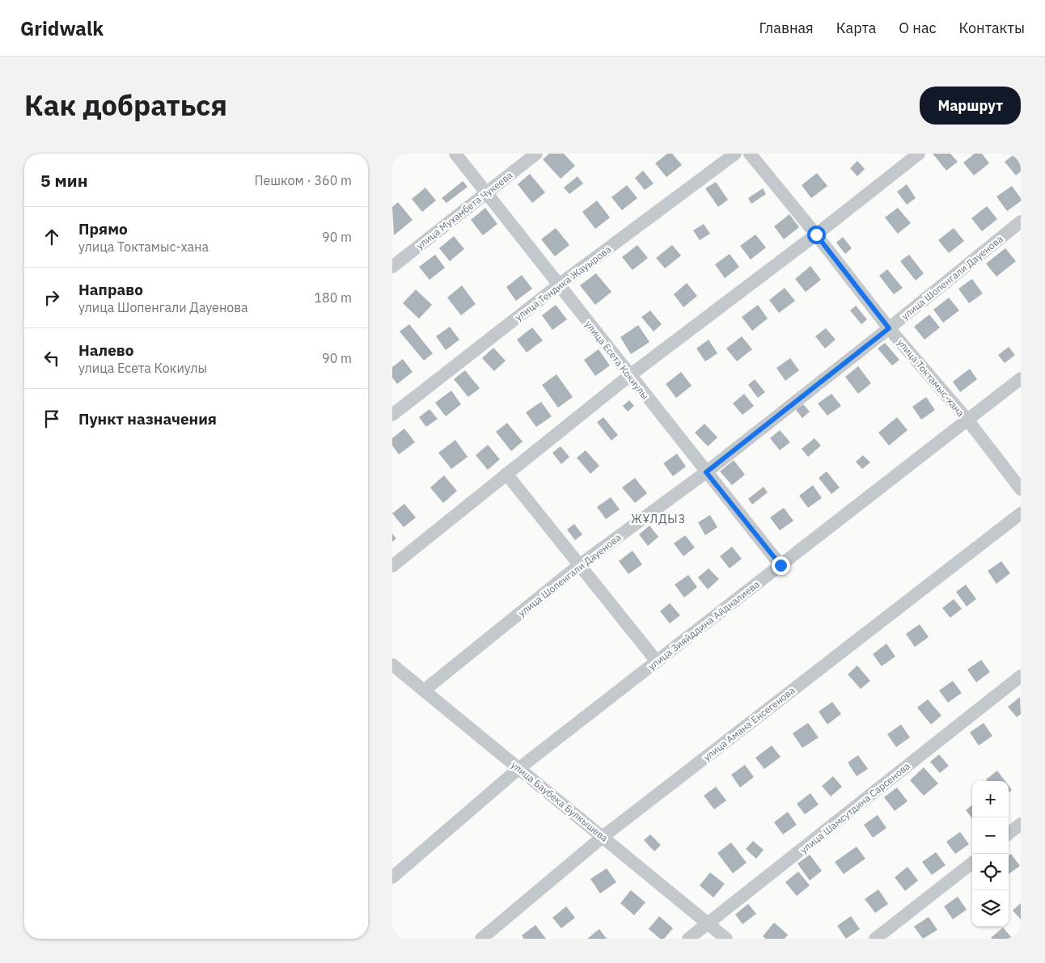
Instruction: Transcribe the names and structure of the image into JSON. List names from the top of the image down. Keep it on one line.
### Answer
{"streets":{"street":["улица Мухамбета Чукеева","улица Шопенгали Дауенова","улица Тендика Жауырова","улица Есета Кокиулы","улица Токтамыс-хана","улица Зияйддина Айдналиева","улица Амана Енсегенова","улица Баубека Булкышева","улица Шамсутдина Сарсенова"]},"crossings":[["улица Мухамбета Чукеева","улица Есета Кокиулы"],["улица Шопенгали Дауенова","улица Есета Кокиулы"],["улица Шопенгали Дауенова","улица Токтамыс-хана"],["улица Шопенгали Дауенова","улица Баубека Булкышева"],["улица Тендика Жауырова","улица Есета Кокиулы"],["улица Есета Кокиулы","улица Зияйддина Айдналиева"],["улица Токтамыс-хана","улица Зияйддина Айдналиева"],["улица Зияйддина Айдналиева","улица Баубека Булкышева"],["улица Амана Енсегенова","улица Баубека Булкышева"],["улица Баубека Булкышева","улица Шамсутдина Сарсенова"]],"districts":["ЖҰЛДЫЗ"],"page":{"header":"Gridwalk","nav":["Главная","Карта","О нас","Контакты"],"title":"Как добраться","buttons":"Маршрут","heading":["5 мин","Пешком · 360 m"],"list":[["Прямо","улица Токтамыс-хана","90 m"],["Направо","улица Шопенгали Дауенова","180 m"],["Налево","улица Есета Кокиулы","90 m"],"Пункт назначения"],"map_buttons":["+","−"]}}
